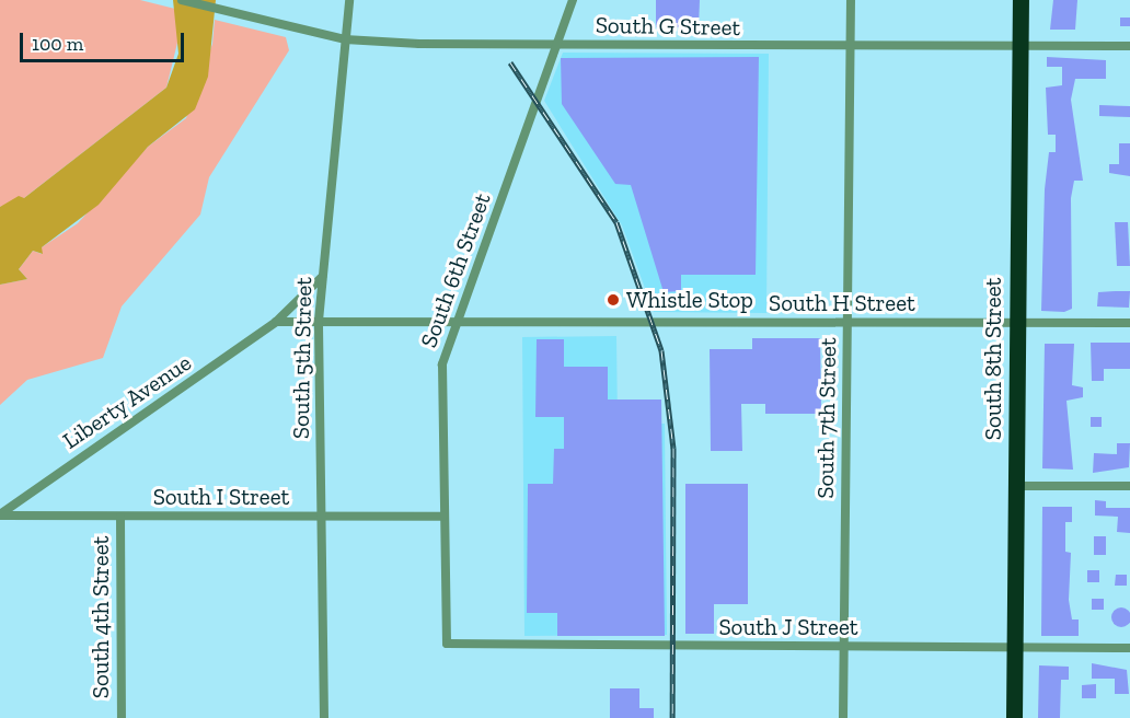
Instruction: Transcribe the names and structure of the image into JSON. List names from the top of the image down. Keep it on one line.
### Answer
{"streets":{"highway":["South 8th Street"],"street":["South G Street","South 6th Street","South H Street","South 5th Street","Liberty Avenue","South 7th Street","South I Street","South 4th Street","South J Street"]},"crossings":[["South G Street","South 6th Street"],["South G Street","South 5th Street"],["South G Street","South 8th Street"],["South G Street","South 7th Street"],["South 6th Street","South H Street"],["South 6th Street","South I Street"],["South 6th Street","South J Street"],["South H Street","South 5th Street"],["South H Street","South 8th Street"],["South H Street","South 7th Street"],["South 5th Street","Liberty Avenue"],["South 5th Street","South I Street"],["South 8th Street","South J Street"],["Liberty Avenue","South I Street"],["South 7th Street","South J Street"],["South I Street","South 4th Street"]],"places":["Whistle Stop"],"scale_bar":"100 m"}
